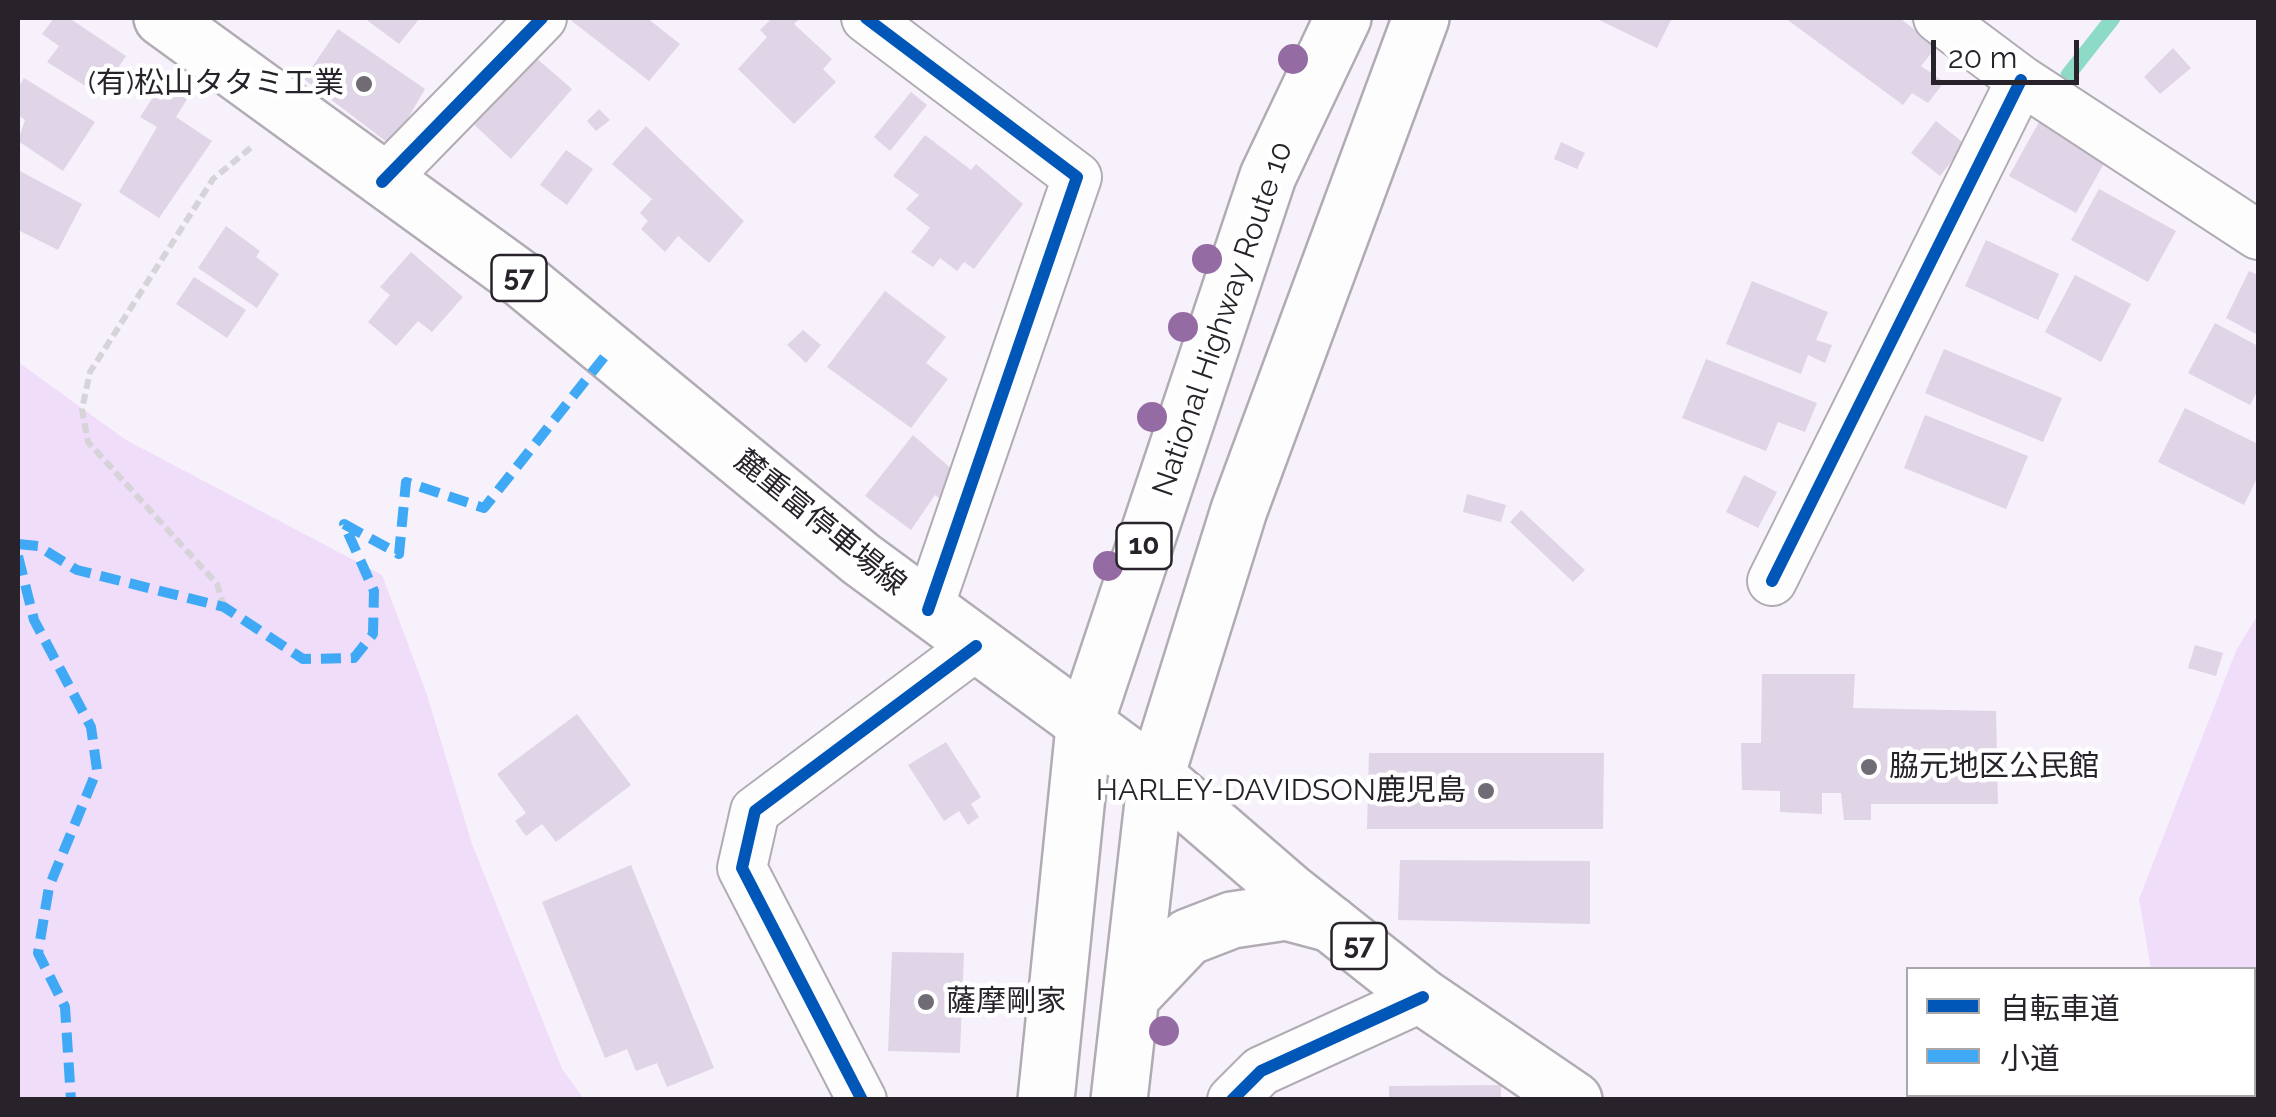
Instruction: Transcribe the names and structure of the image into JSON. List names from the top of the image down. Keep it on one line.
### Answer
{"streets":{"main road":["57","National Highway Route 10","麓重富停車場線","10"]},"crossings":[["National Highway Route 10","麓重富停車場線"]],"places":["(有)松山タタミ工業","脇元地区公民館","HARLEY-DAVIDSON鹿児島","薩摩剛家"],"legend":["自転車道","小道"],"scale_bar":"20 m"}
